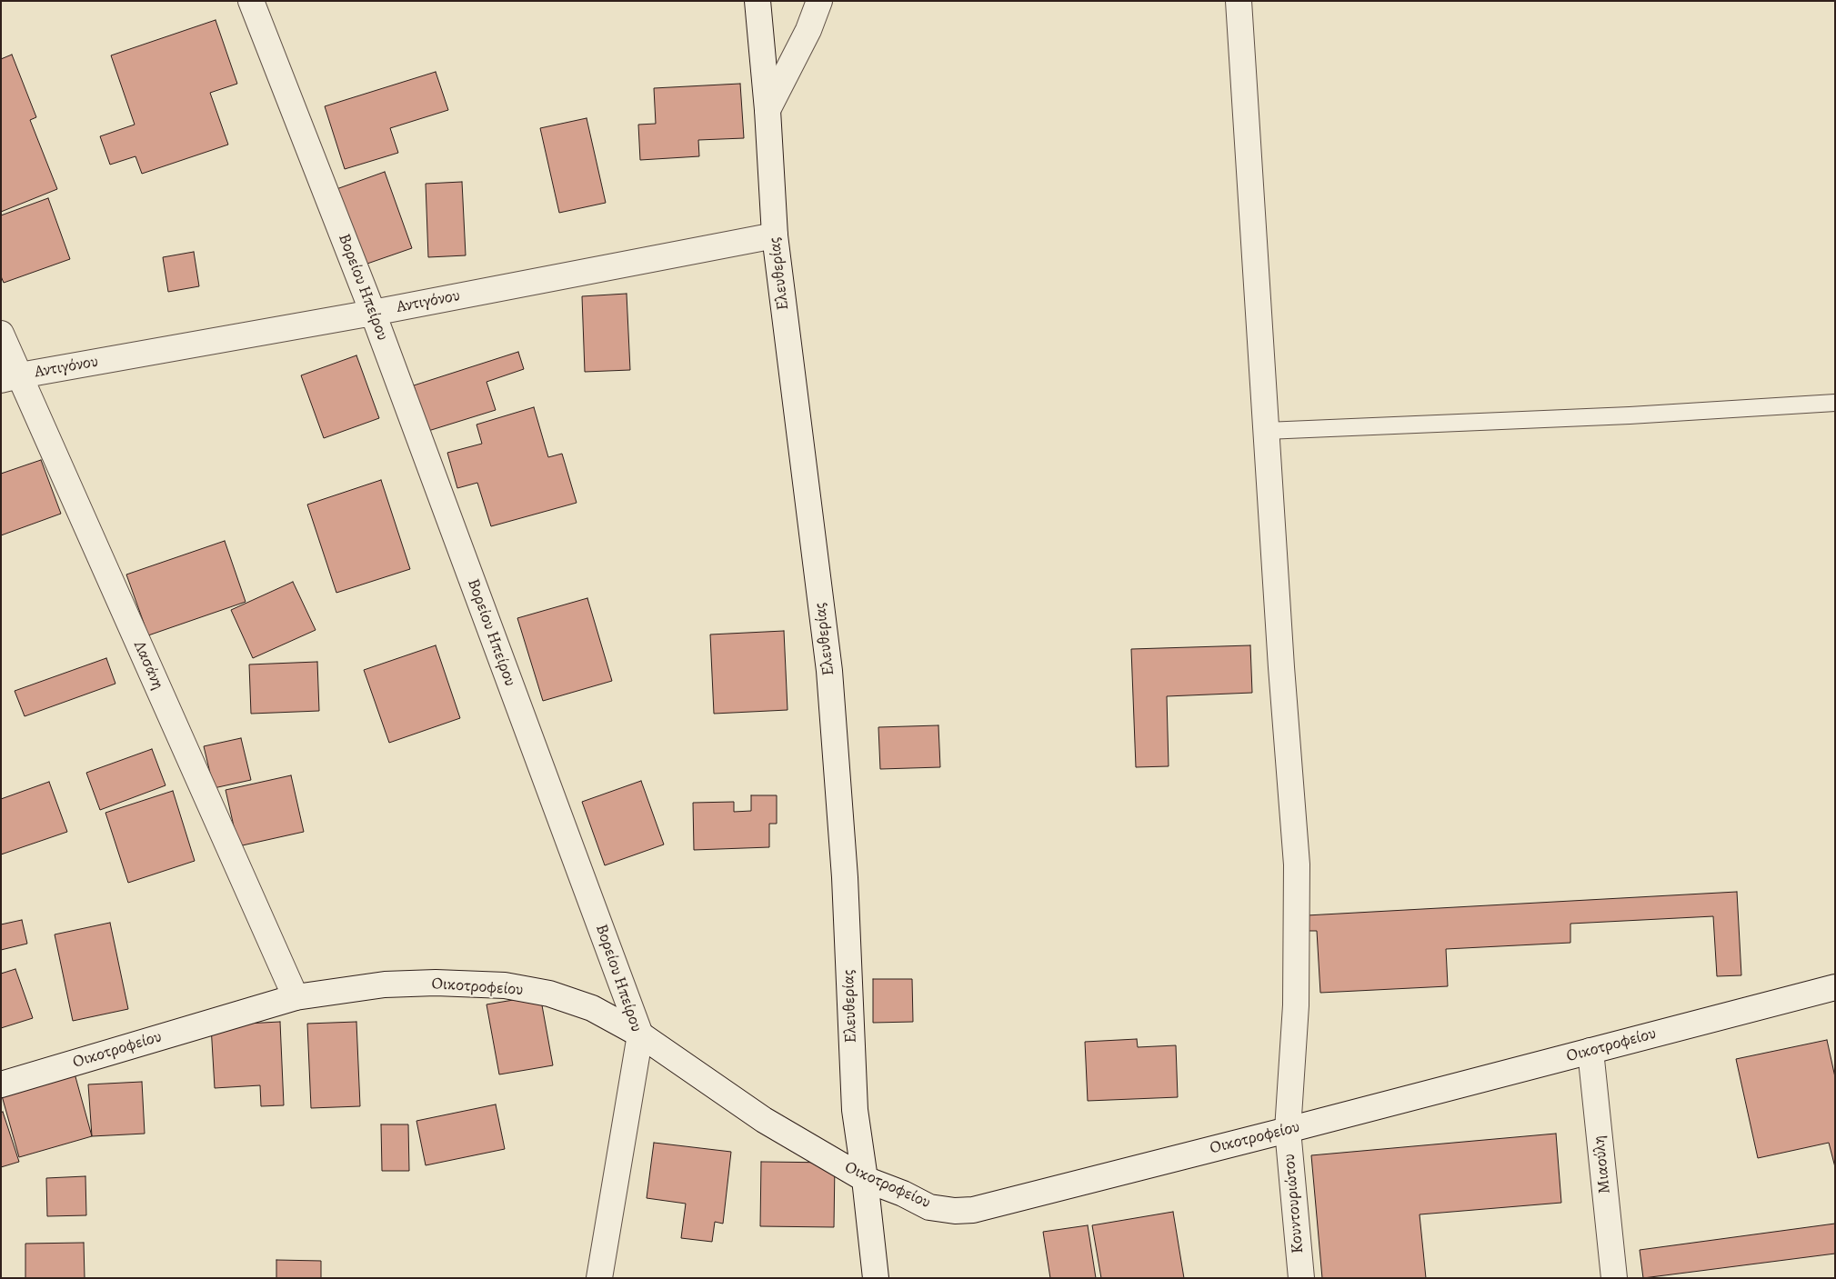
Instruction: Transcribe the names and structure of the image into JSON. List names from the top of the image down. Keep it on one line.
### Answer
{"streets":{"street":["Ελευθερίας","Βορείου Ηπείρου","Αντιγόνου","Λασάνη","Οικοτροφείου","Μιαούλη","Κουντουριώτου"]},"crossings":[["Ελευθερίας","Αντιγόνου"],["Ελευθερίας","Οικοτροφείου"],["Βορείου Ηπείρου","Αντιγόνου"],["Βορείου Ηπείρου","Οικοτροφείου"],["Αντιγόνου","Λασάνη"],["Λασάνη","Οικοτροφείου"],["Οικοτροφείου","Μιαούλη"],["Οικοτροφείου","Κουντουριώτου"]]}
